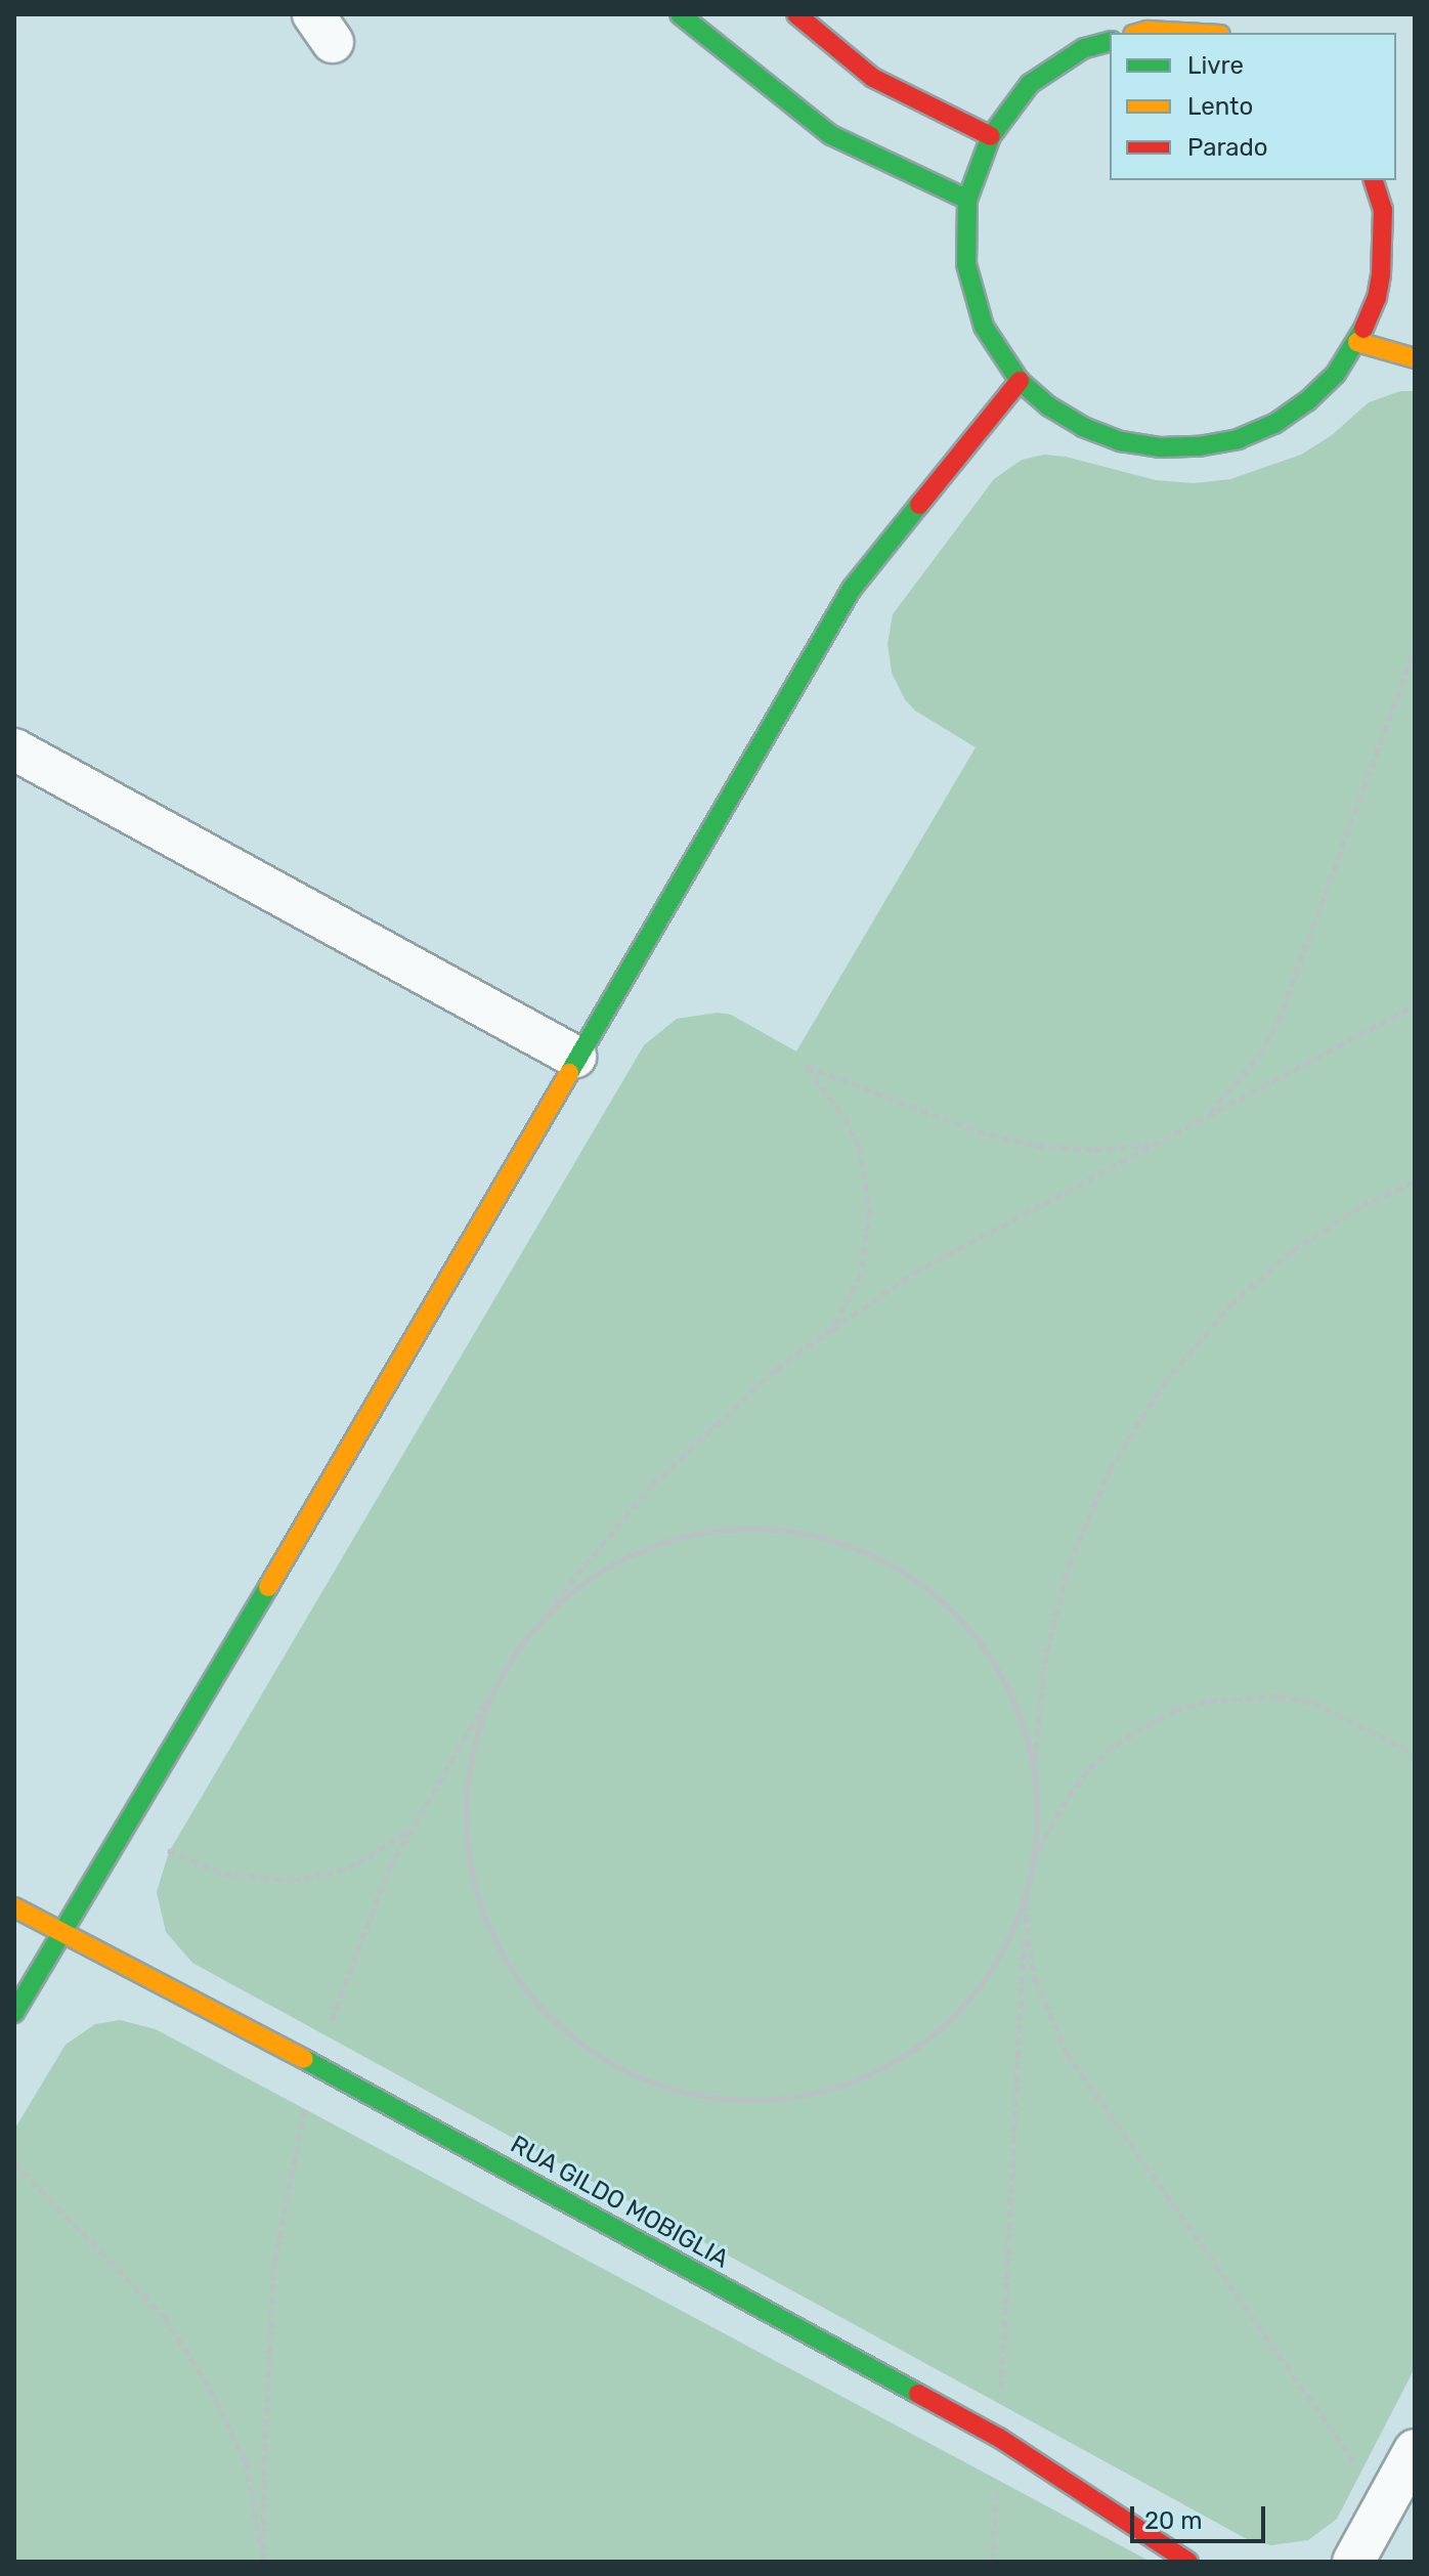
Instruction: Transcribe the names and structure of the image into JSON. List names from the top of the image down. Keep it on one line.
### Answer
{"streets":{"street":["RUA GILDO MOBIGLIA"]},"legend":["Livre","Lento","Parado"],"scale_bar":"20 m"}
